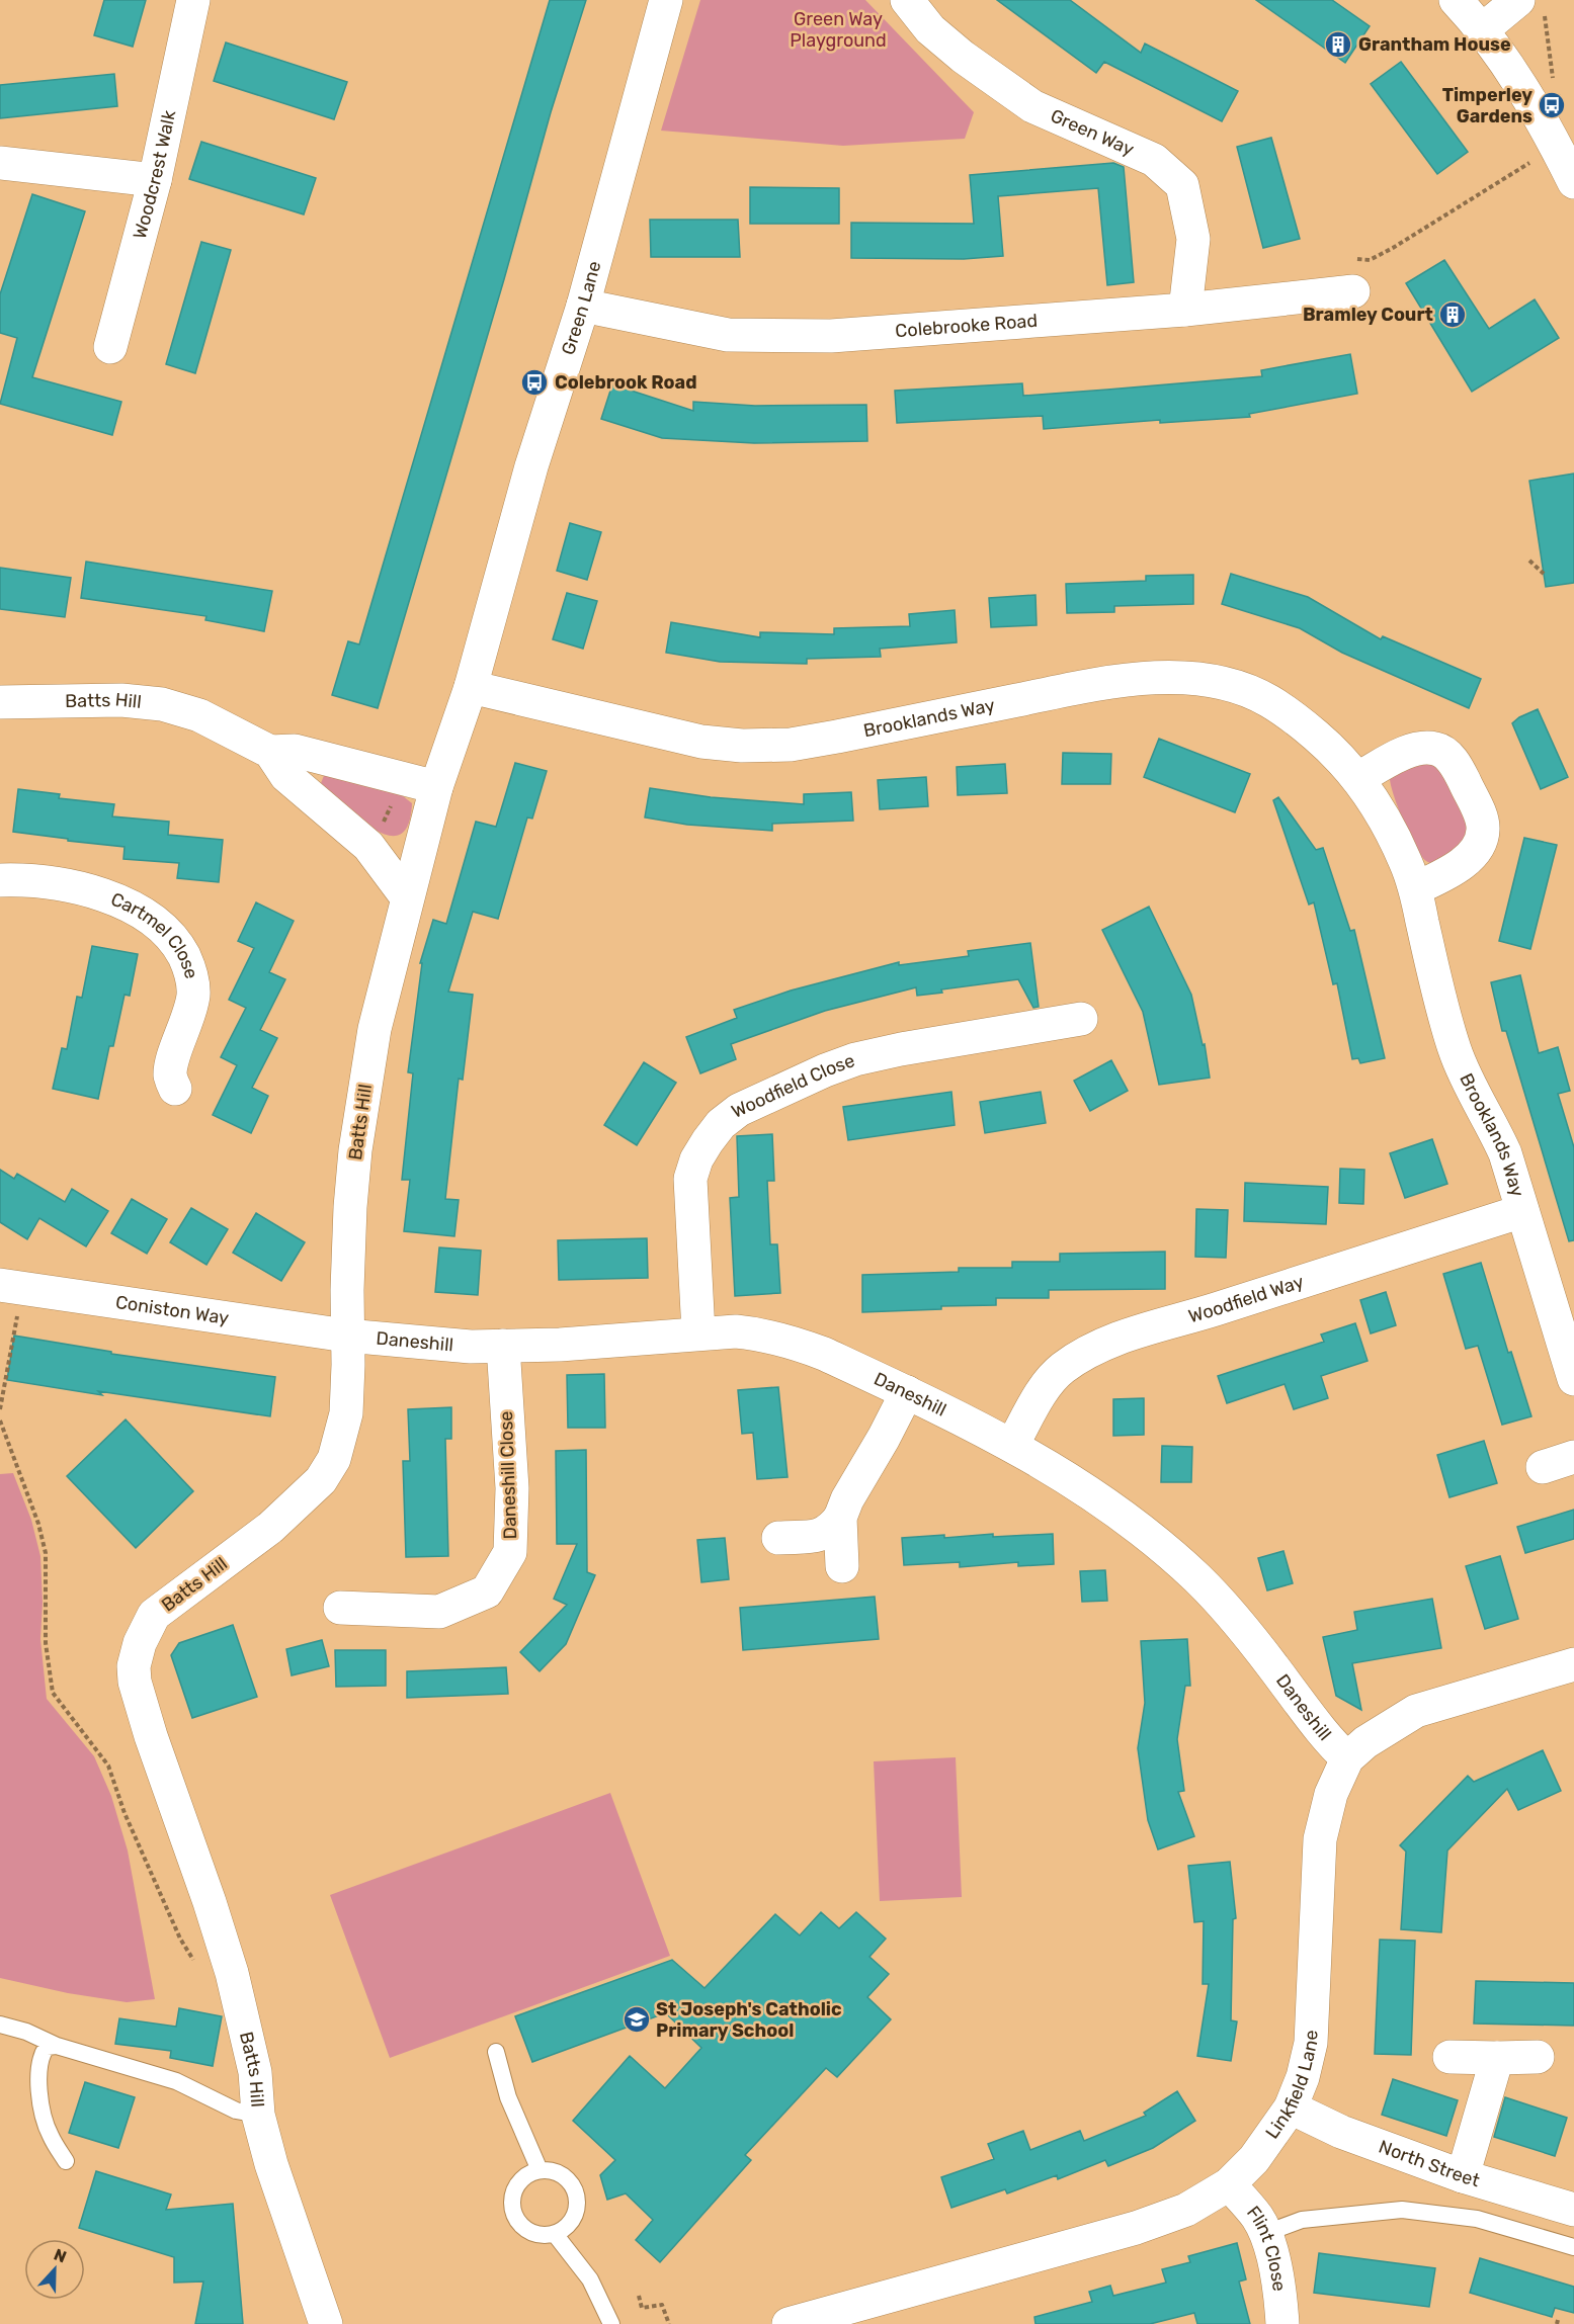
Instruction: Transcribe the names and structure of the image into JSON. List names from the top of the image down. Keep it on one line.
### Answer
{"streets":{"street":["Green Way","Woodcrest Walk","Green Lane","Colebrooke Road","Batts Hill","Brooklands Way","Cartmel Close","Woodfield Close","Woodfield Way","Coniston Way","Daneshill","Daneshill Close","Linkfield Lane","North Street","Flint Close"]},"crossings":[["Green Way","Colebrooke Road"],["Green Lane","Colebrooke Road"],["Green Lane","Batts Hill"],["Green Lane","Brooklands Way"],["Batts Hill","Coniston Way"],["Batts Hill","Daneshill"],["Brooklands Way","Woodfield Way"],["Woodfield Close","Daneshill"],["Woodfield Way","Daneshill"],["Coniston Way","Daneshill"],["Daneshill","Daneshill Close"],["Daneshill","Linkfield Lane"],["Linkfield Lane","North Street"],["Linkfield Lane","Flint Close"]],"parks":["Green Way Playground"],"places":{"building":["Grantham House","Bramley Court"],"bus stop":["Timperley Gardens","Colebrook Road"],"school or university":["St Joseph's Catholic Primary School"]},"north":"top"}
